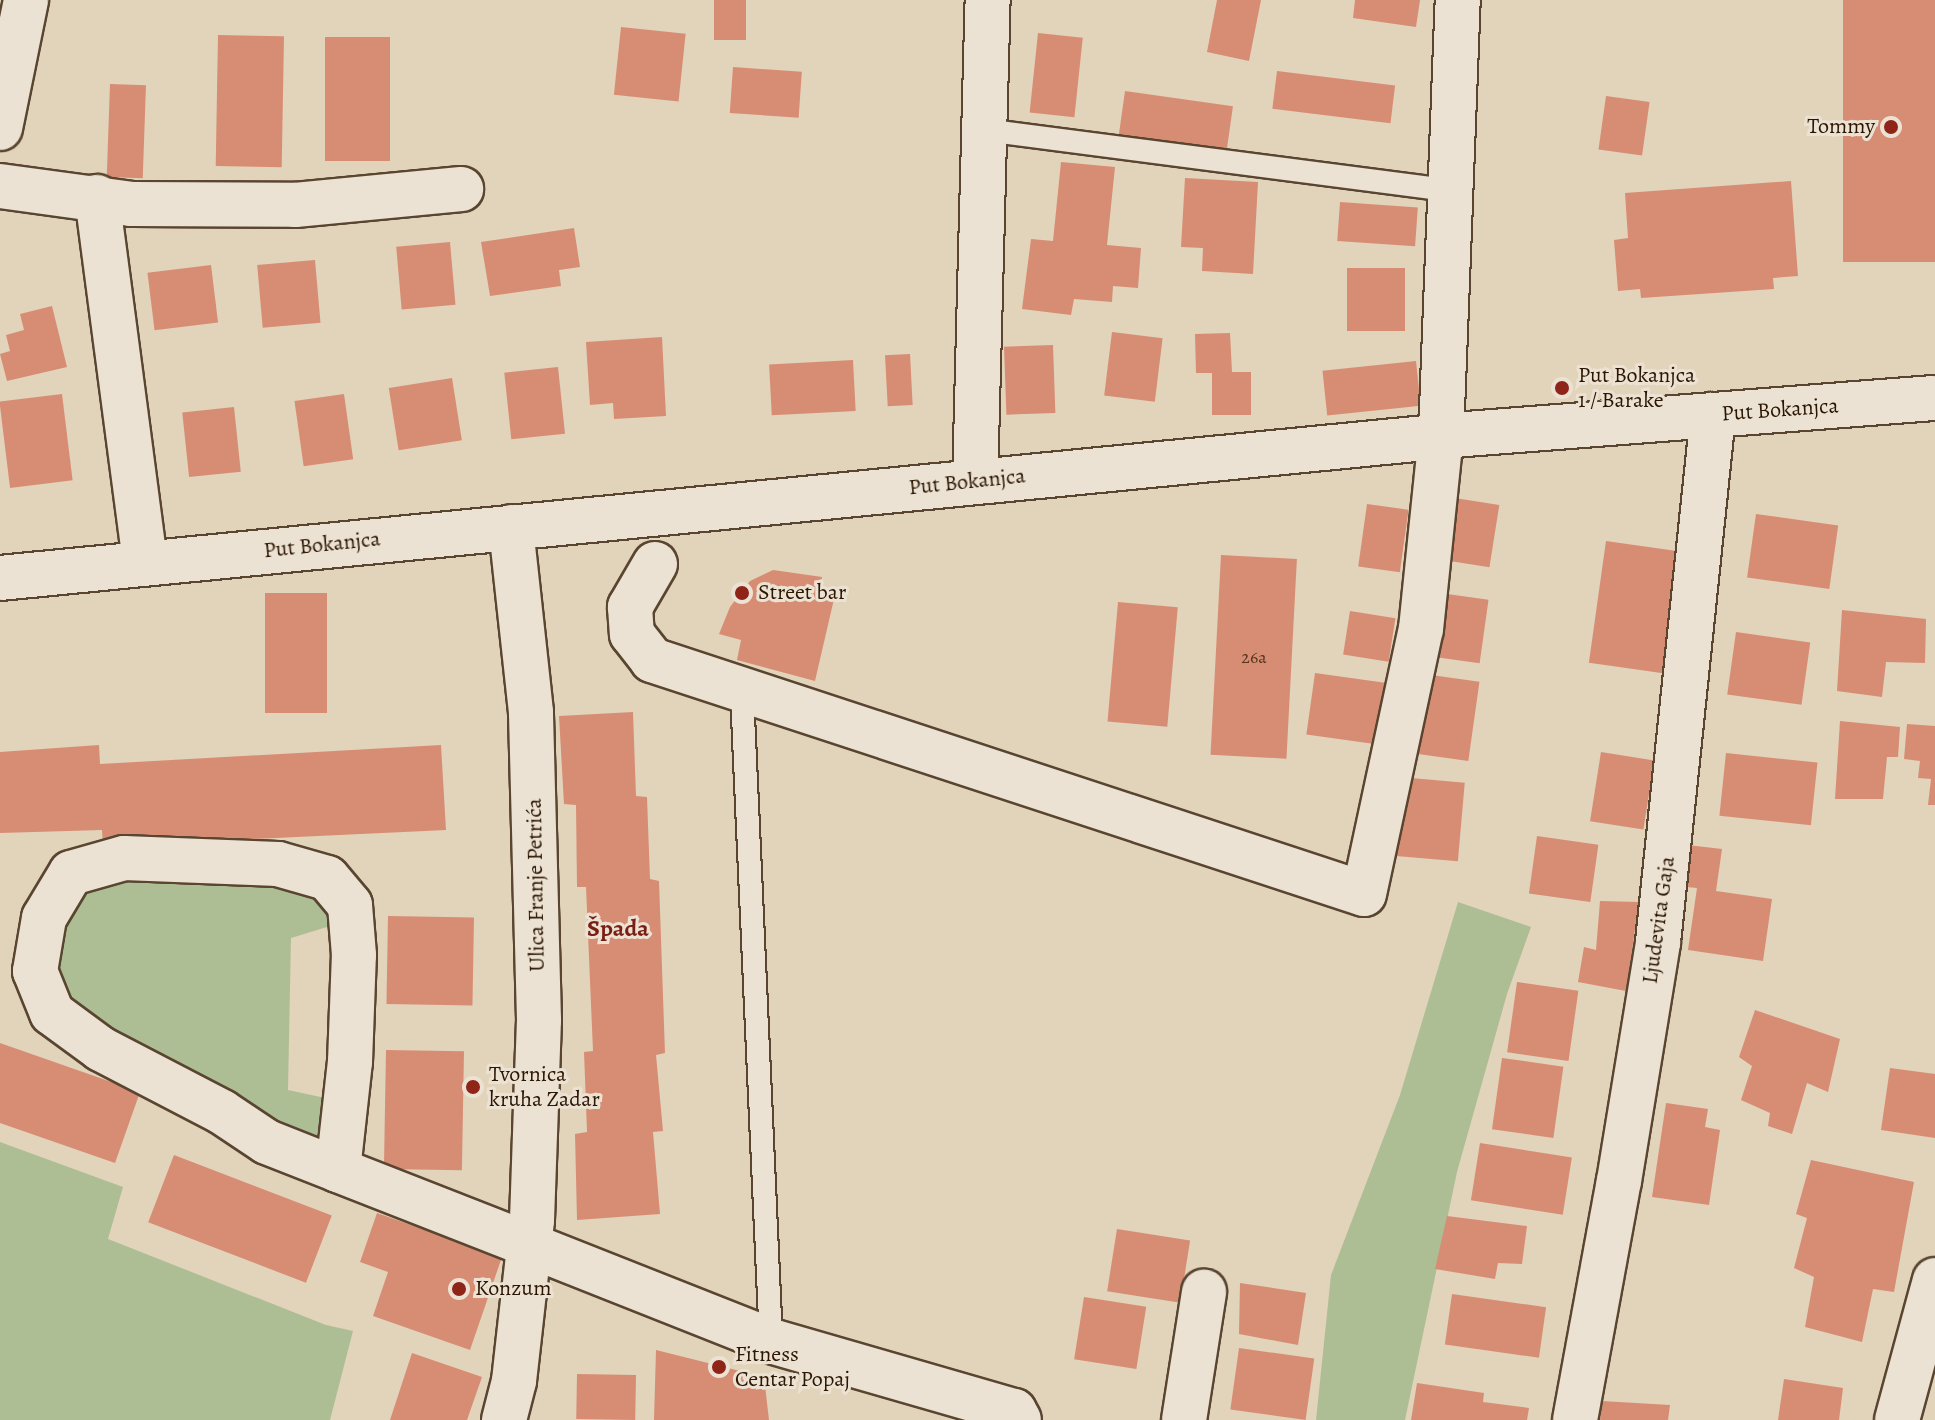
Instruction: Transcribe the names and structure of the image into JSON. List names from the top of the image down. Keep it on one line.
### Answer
{"streets":{"street":["Put Bokanjca","Ulica Franje Petrića","Ljudevita Gaja"]},"crossings":[["Put Bokanjca","Ulica Franje Petrića"],["Put Bokanjca","Ljudevita Gaja"]],"districts":["Špada"],"places":["Tommy","Put Bokanjca 1 / Barake","Street bar","Tvornica kruha Zadar","Konzum","Fitness Centar Popaj"],"house_numbers":["26a"]}
